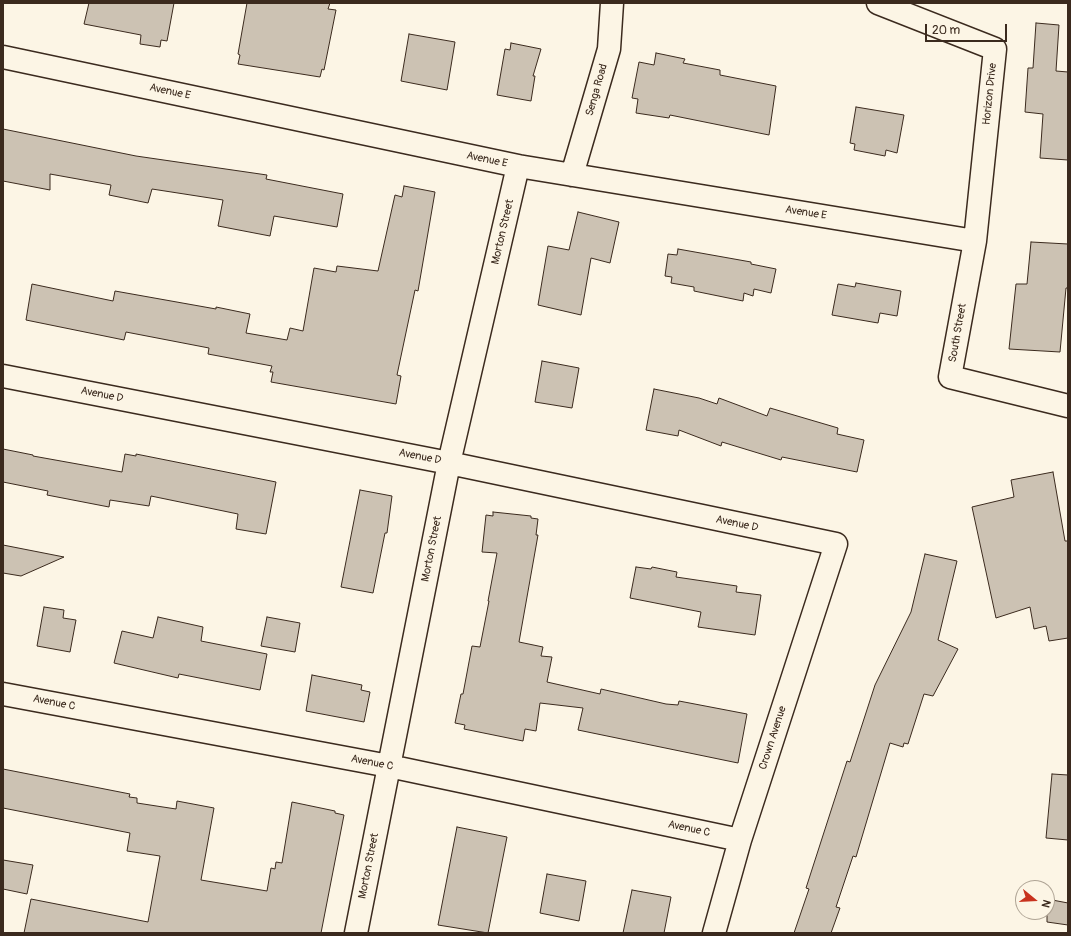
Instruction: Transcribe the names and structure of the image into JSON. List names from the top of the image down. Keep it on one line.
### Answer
{"streets":{"street":["Senga Road","Avenue E","Horizon Drive","Morton Street","South Street","Avenue D","Avenue C","Crown Avenue"]},"crossings":[["Senga Road","Avenue E"],["Avenue E","Horizon Drive"],["Avenue E","Morton Street"],["Avenue E","South Street"],["Horizon Drive","South Street"],["Morton Street","Avenue D"],["Morton Street","Avenue C"],["Avenue D","Crown Avenue"],["Avenue C","Crown Avenue"]],"scale_bar":"20 m","north":"right"}
